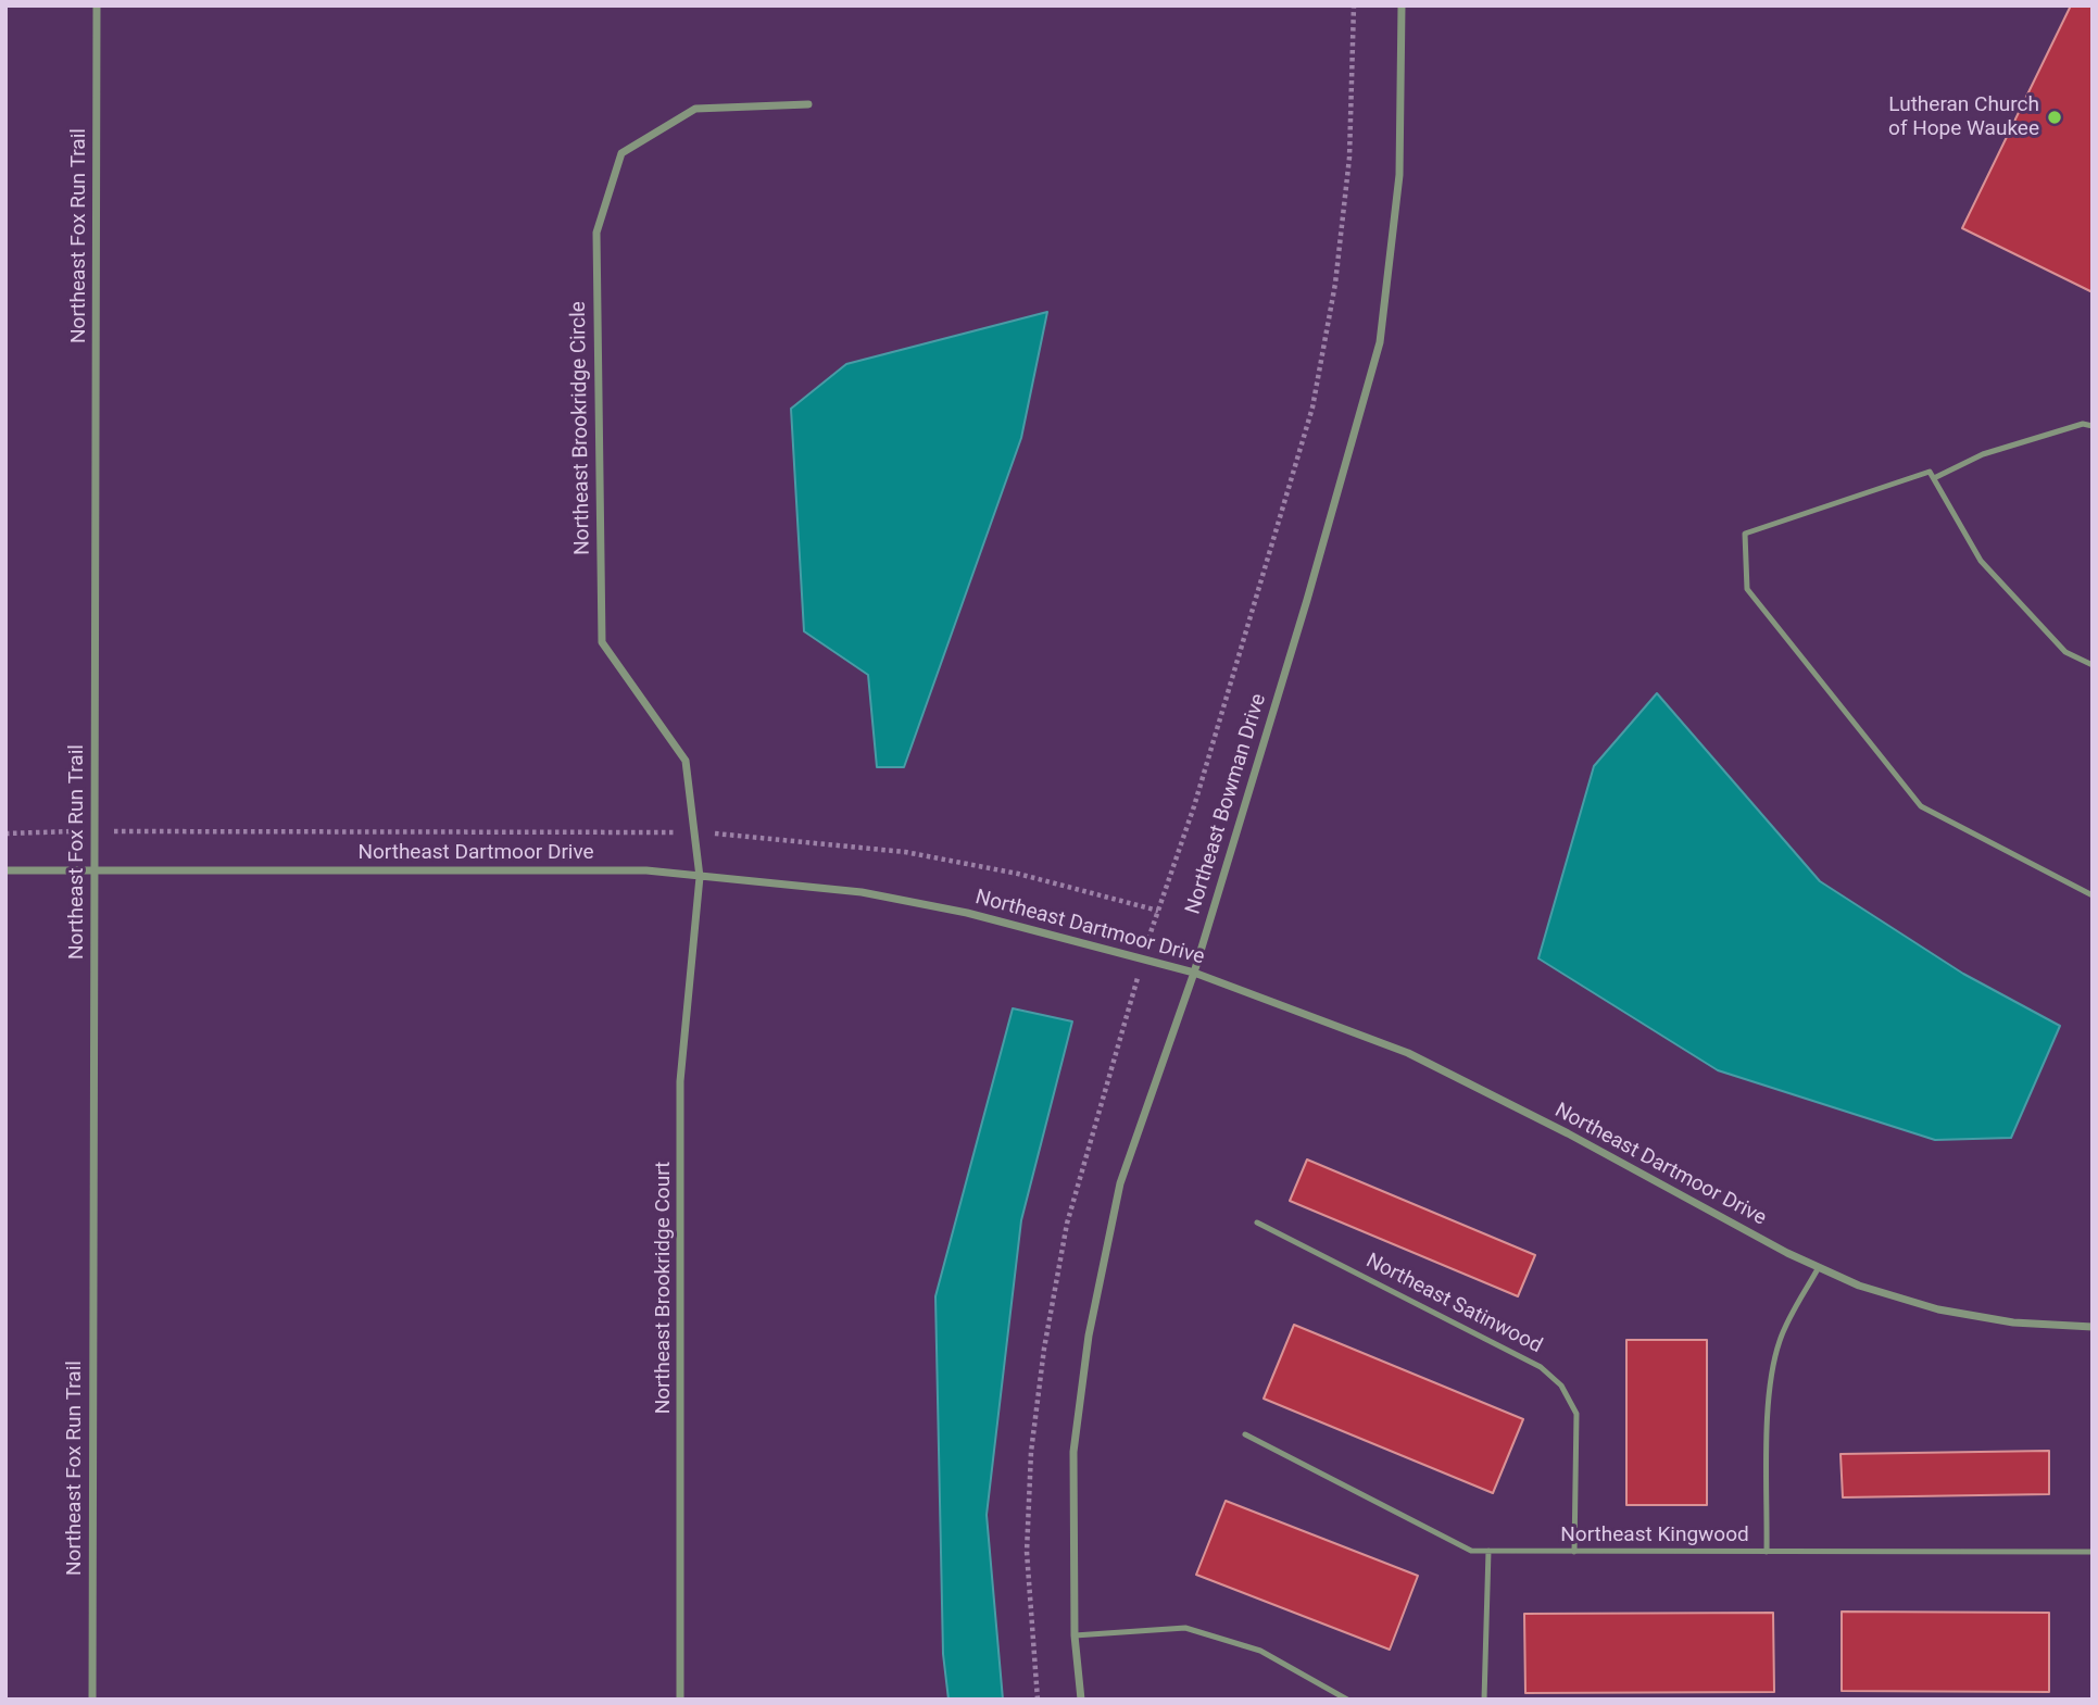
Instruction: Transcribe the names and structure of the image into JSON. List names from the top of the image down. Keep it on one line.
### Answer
{"streets":{"street":["Northeast Fox Run Trail","Northeast Brookridge Circle","Northeast Bowman Drive","Northeast Dartmoor Drive","Northeast Brookridge Court"],"lane":["Northeast Satinwood","Northeast Kingwood"]},"crossings":[["Northeast Fox Run Trail","Northeast Dartmoor Drive"],["Northeast Brookridge Circle","Northeast Dartmoor Drive"],["Northeast Brookridge Circle","Northeast Brookridge Court"],["Northeast Bowman Drive","Northeast Dartmoor Drive"],["Northeast Dartmoor Drive","Northeast Brookridge Court"],["Northeast Satinwood","Northeast Kingwood"]],"places":["Lutheran Church of Hope Waukee"]}
